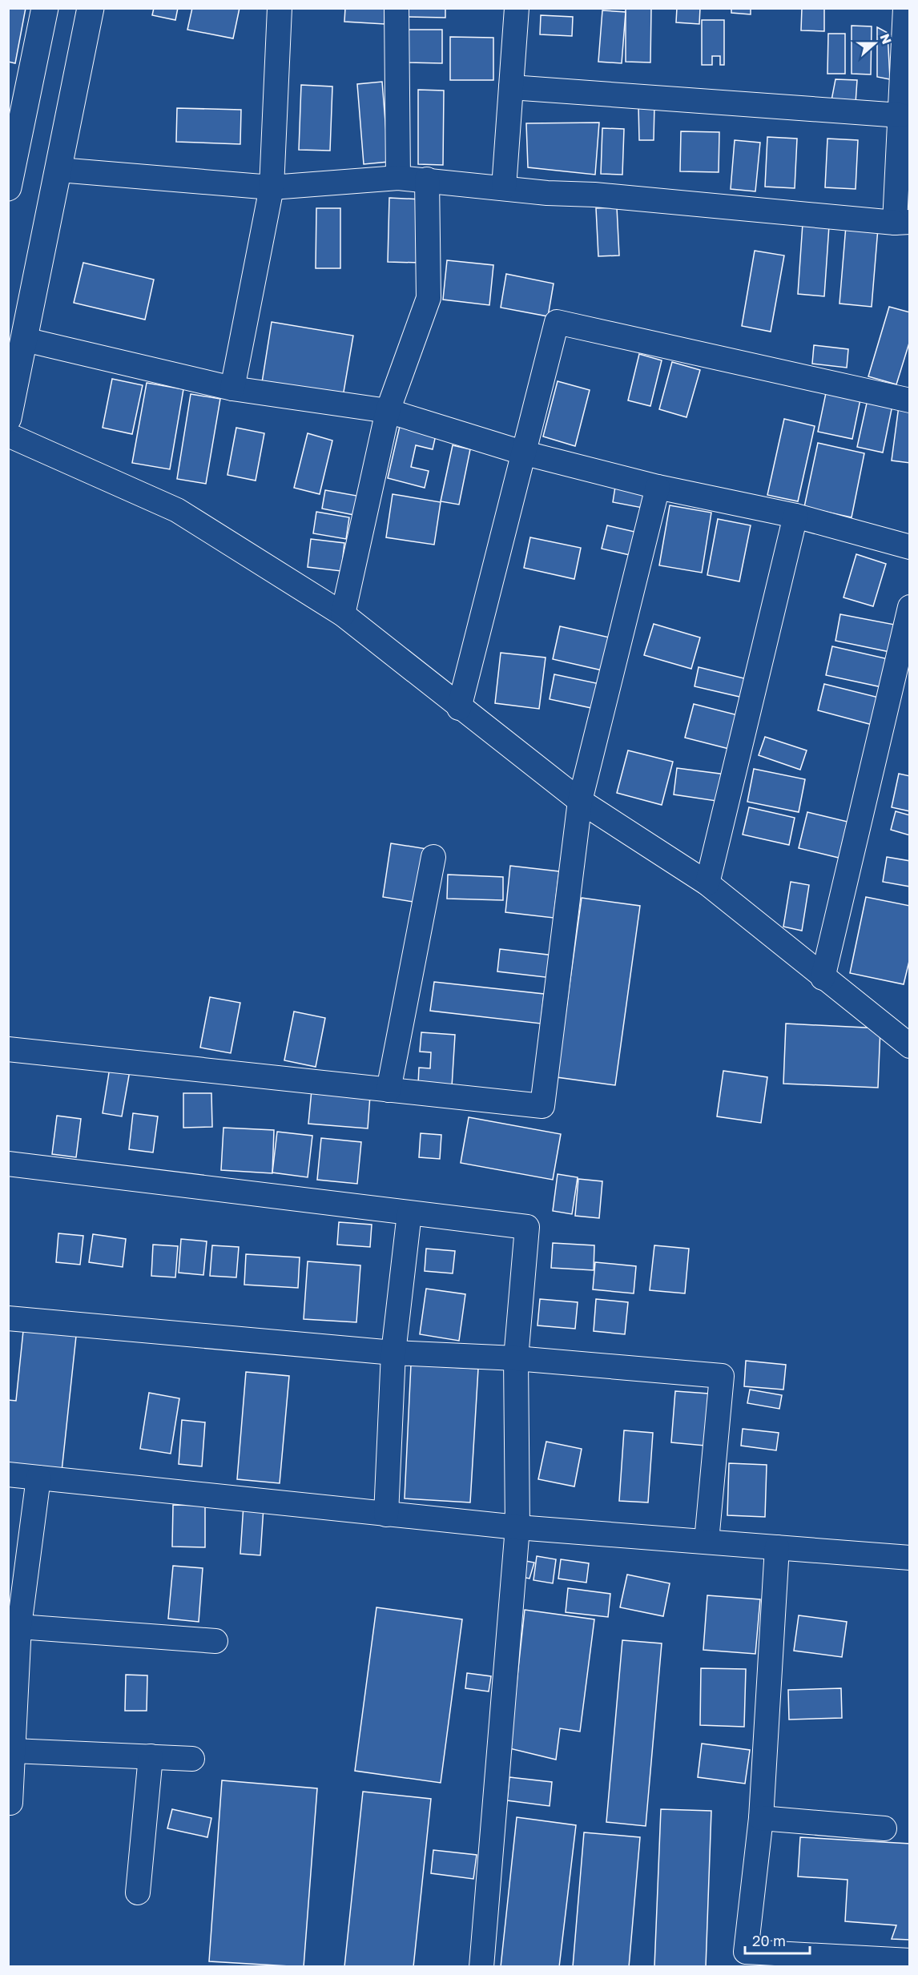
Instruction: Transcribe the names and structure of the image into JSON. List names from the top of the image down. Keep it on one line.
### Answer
{"scale_bar":"20 m","north":"right"}
